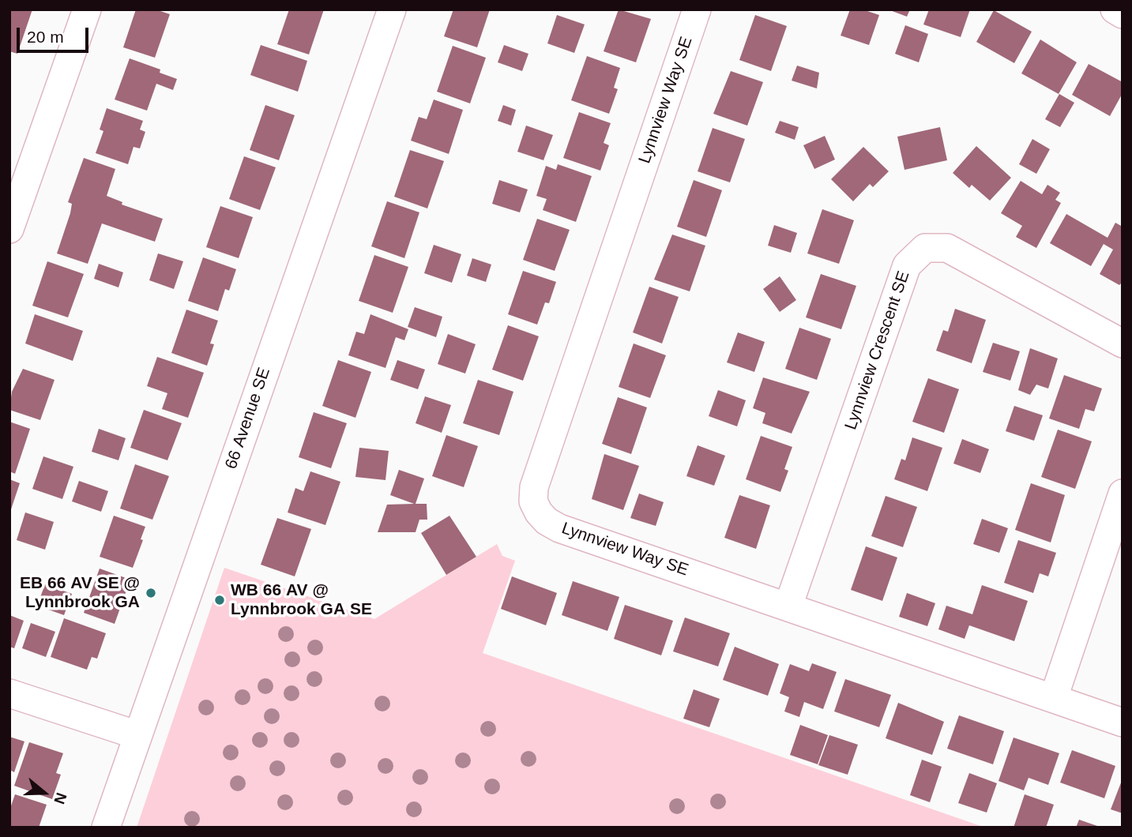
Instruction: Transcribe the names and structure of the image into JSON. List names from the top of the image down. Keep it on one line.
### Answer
{"streets":{"street":["Lynnview Way SE","Lynnview Crescent SE","66 Avenue SE"]},"crossings":[["Lynnview Way SE","Lynnview Crescent SE"]],"places":["EB 66 AV SE @ Lynnbrook GA","WB 66 AV @ Lynnbrook GA SE"],"scale_bar":"20 m","north":"right"}
